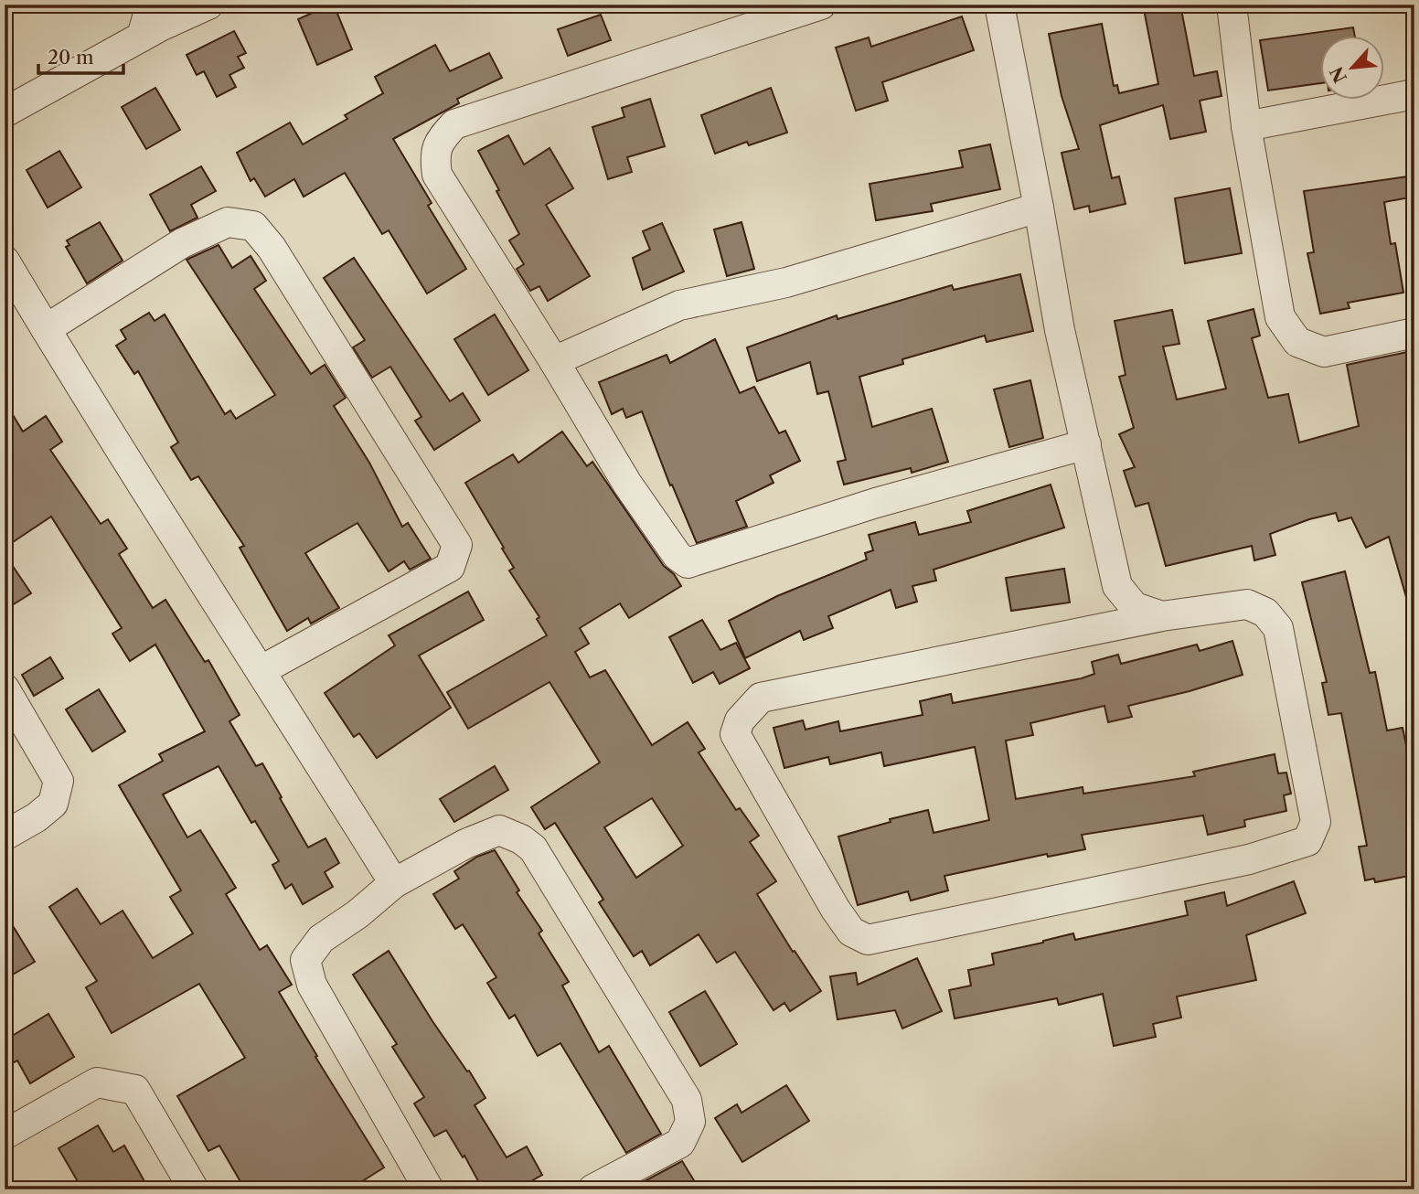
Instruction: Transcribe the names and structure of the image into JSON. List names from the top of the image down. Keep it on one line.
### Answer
{"scale_bar":"20 m","north":"bottom left"}
